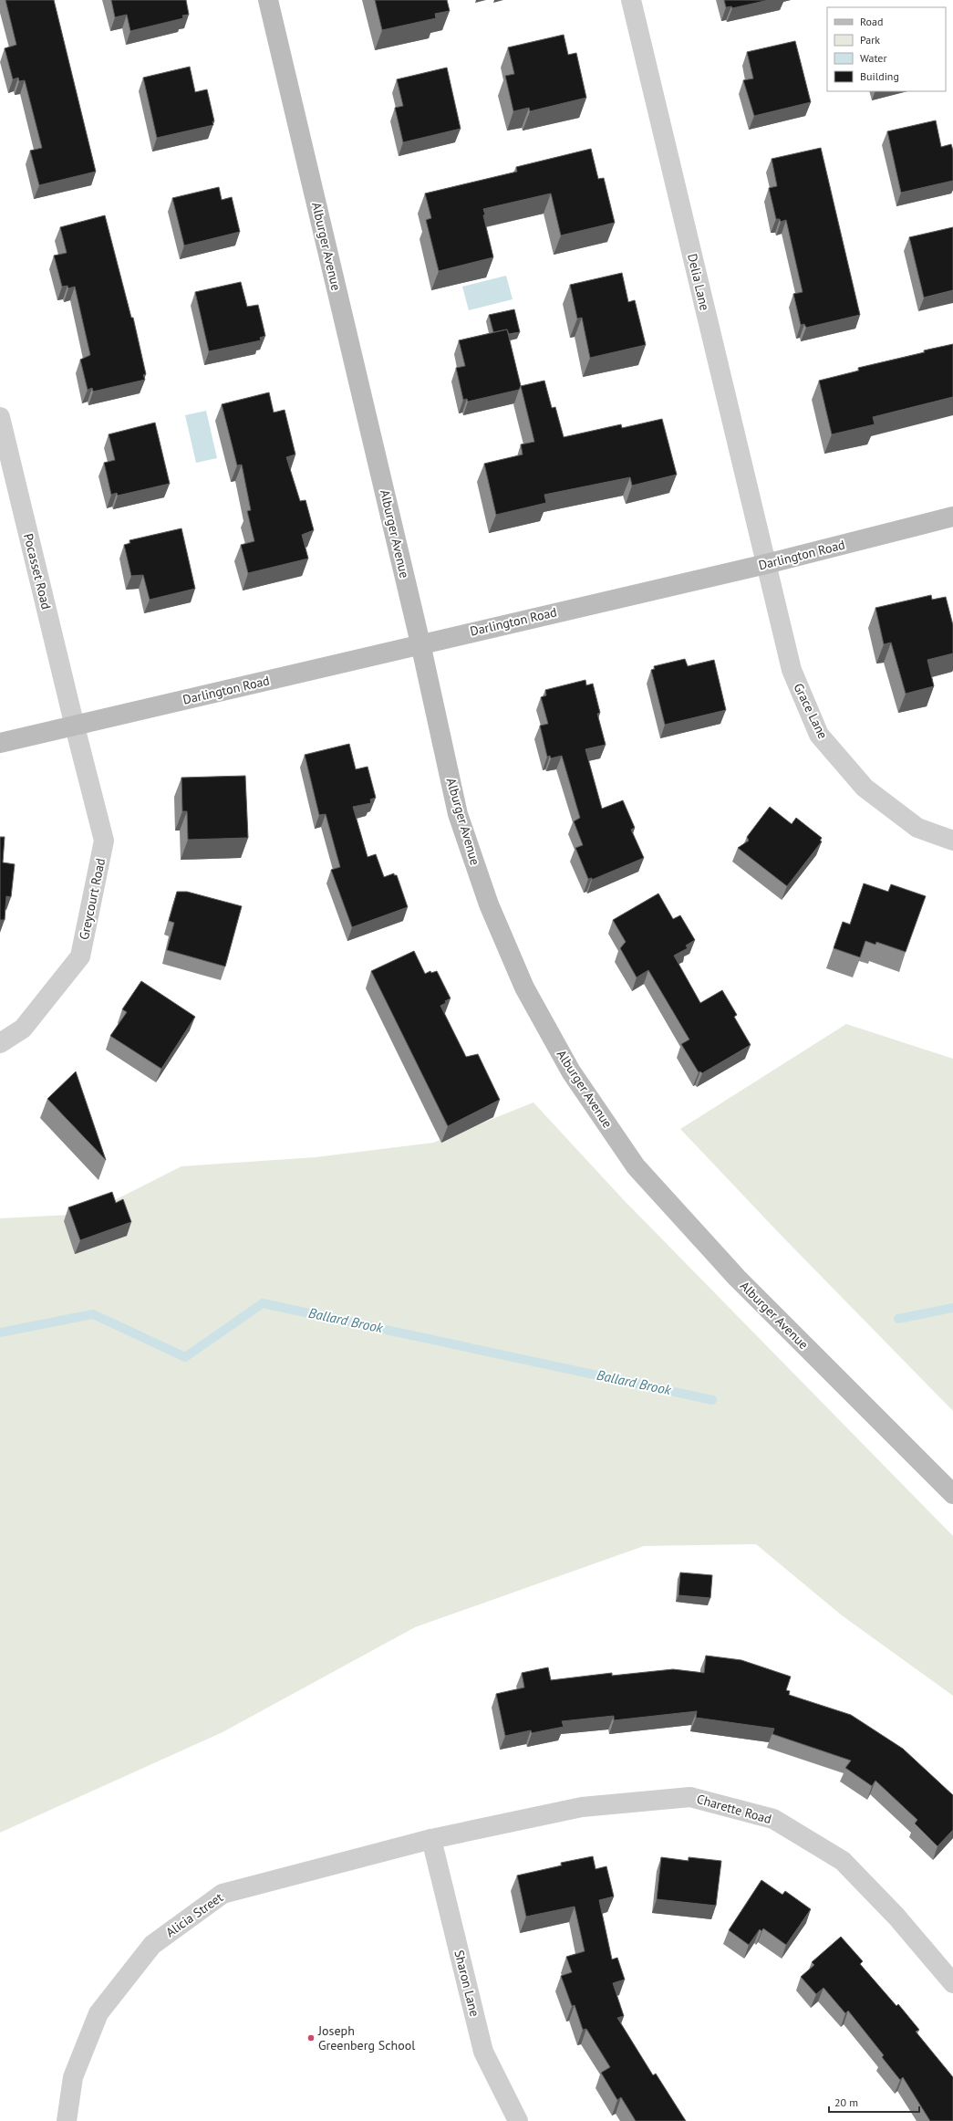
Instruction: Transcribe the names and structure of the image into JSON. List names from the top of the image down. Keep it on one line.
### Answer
{"streets":{"street":["Alburger Avenue","Delia Lane","Darlington Road","Pocasset Road","Grace Lane","Greycourt Road","Charette Road","Alicia Street","Sharon Lane"]},"crossings":[["Alburger Avenue","Darlington Road"],["Delia Lane","Darlington Road"],["Delia Lane","Grace Lane"],["Darlington Road","Pocasset Road"],["Darlington Road","Grace Lane"],["Darlington Road","Greycourt Road"],["Pocasset Road","Greycourt Road"],["Charette Road","Alicia Street"],["Charette Road","Sharon Lane"],["Alicia Street","Sharon Lane"]],"water":["Ballard Brook"],"places":["Joseph Greenberg School"],"legend":["Road","Park","Water","Building"],"scale_bar":"20 m"}
